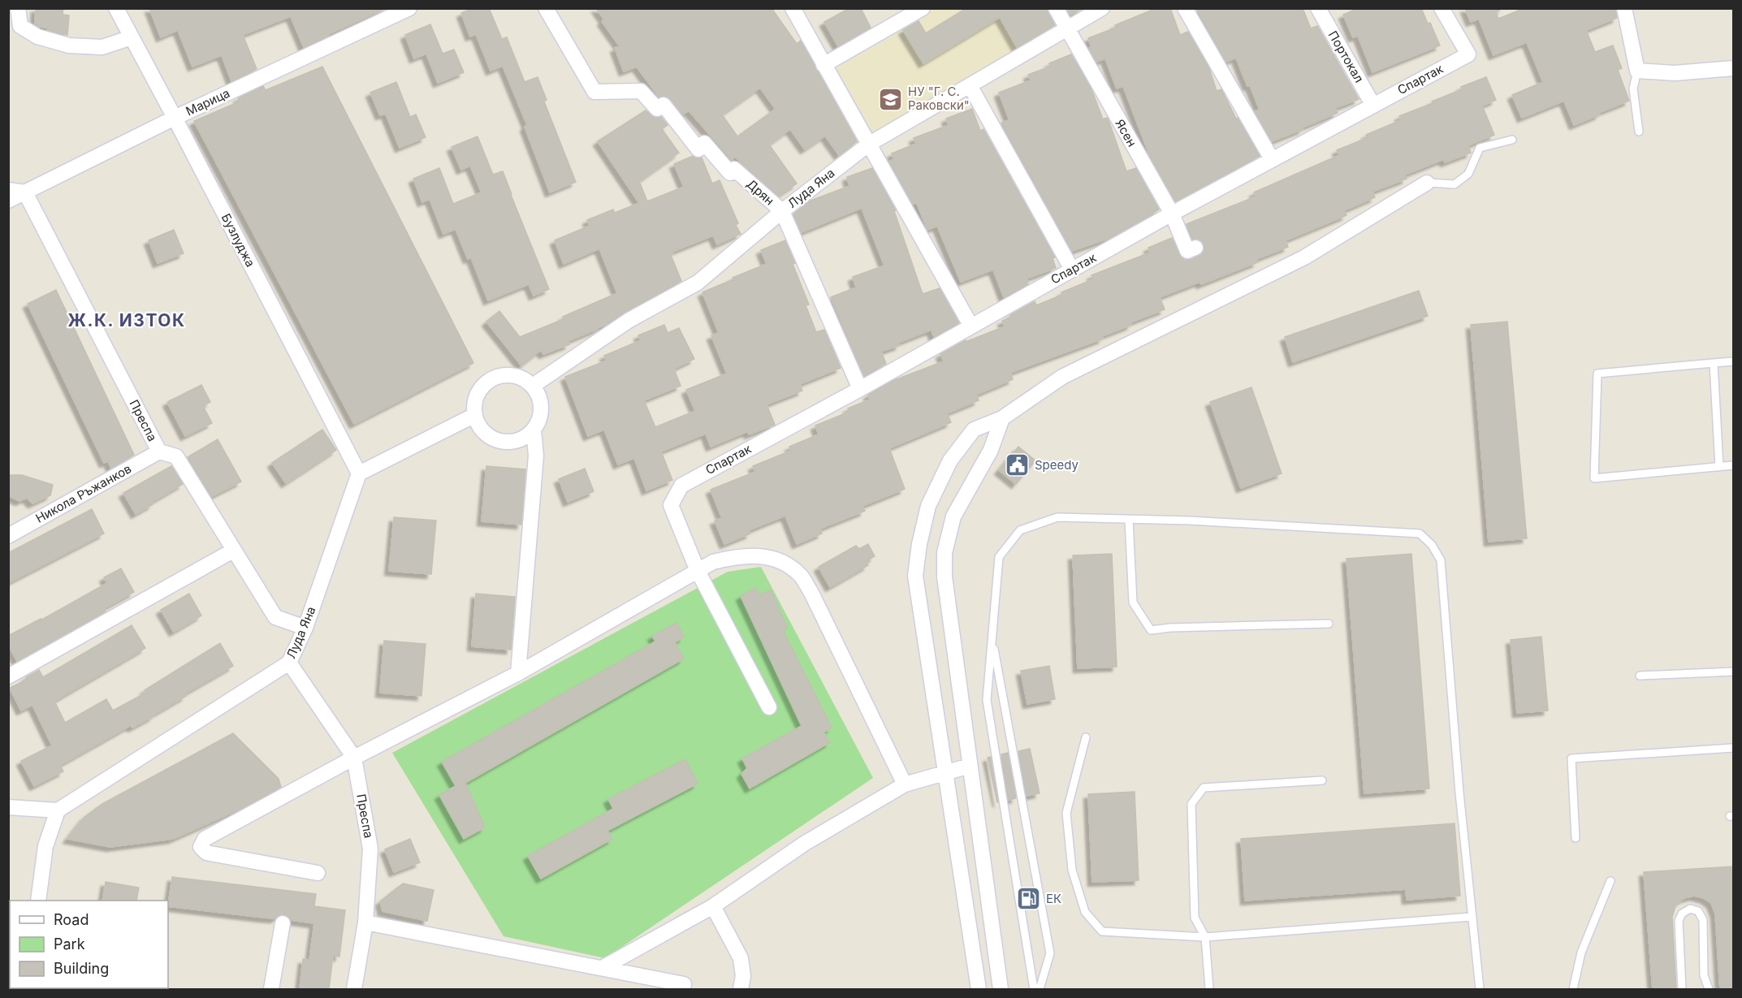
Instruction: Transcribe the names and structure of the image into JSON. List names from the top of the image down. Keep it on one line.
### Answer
{"streets":{"street":["Портокал","Спартак","Марица","Ясен","Луда Яна","Дрян","Бузлуджа","Преспа","Никола Ръжанков"]},"crossings":[["Портокал","Спартак"],["Спартак","Ясен"],["Спартак","Дрян"],["Марица","Бузлуджа"],["Марица","Преспа"],["Ясен","Луда Яна"],["Луда Яна","Дрян"],["Луда Яна","Бузлуджа"],["Луда Яна","Преспа"],["Преспа","Никола Ръжанков"]],"districts":["Ж.К. ИЗТОК"],"places":{"school or university":["НУ \"Г. С. Раковски\""],"public building":["Speedy"],"fuel station":["ЕК"]},"legend":["Road","Park","Building"]}
